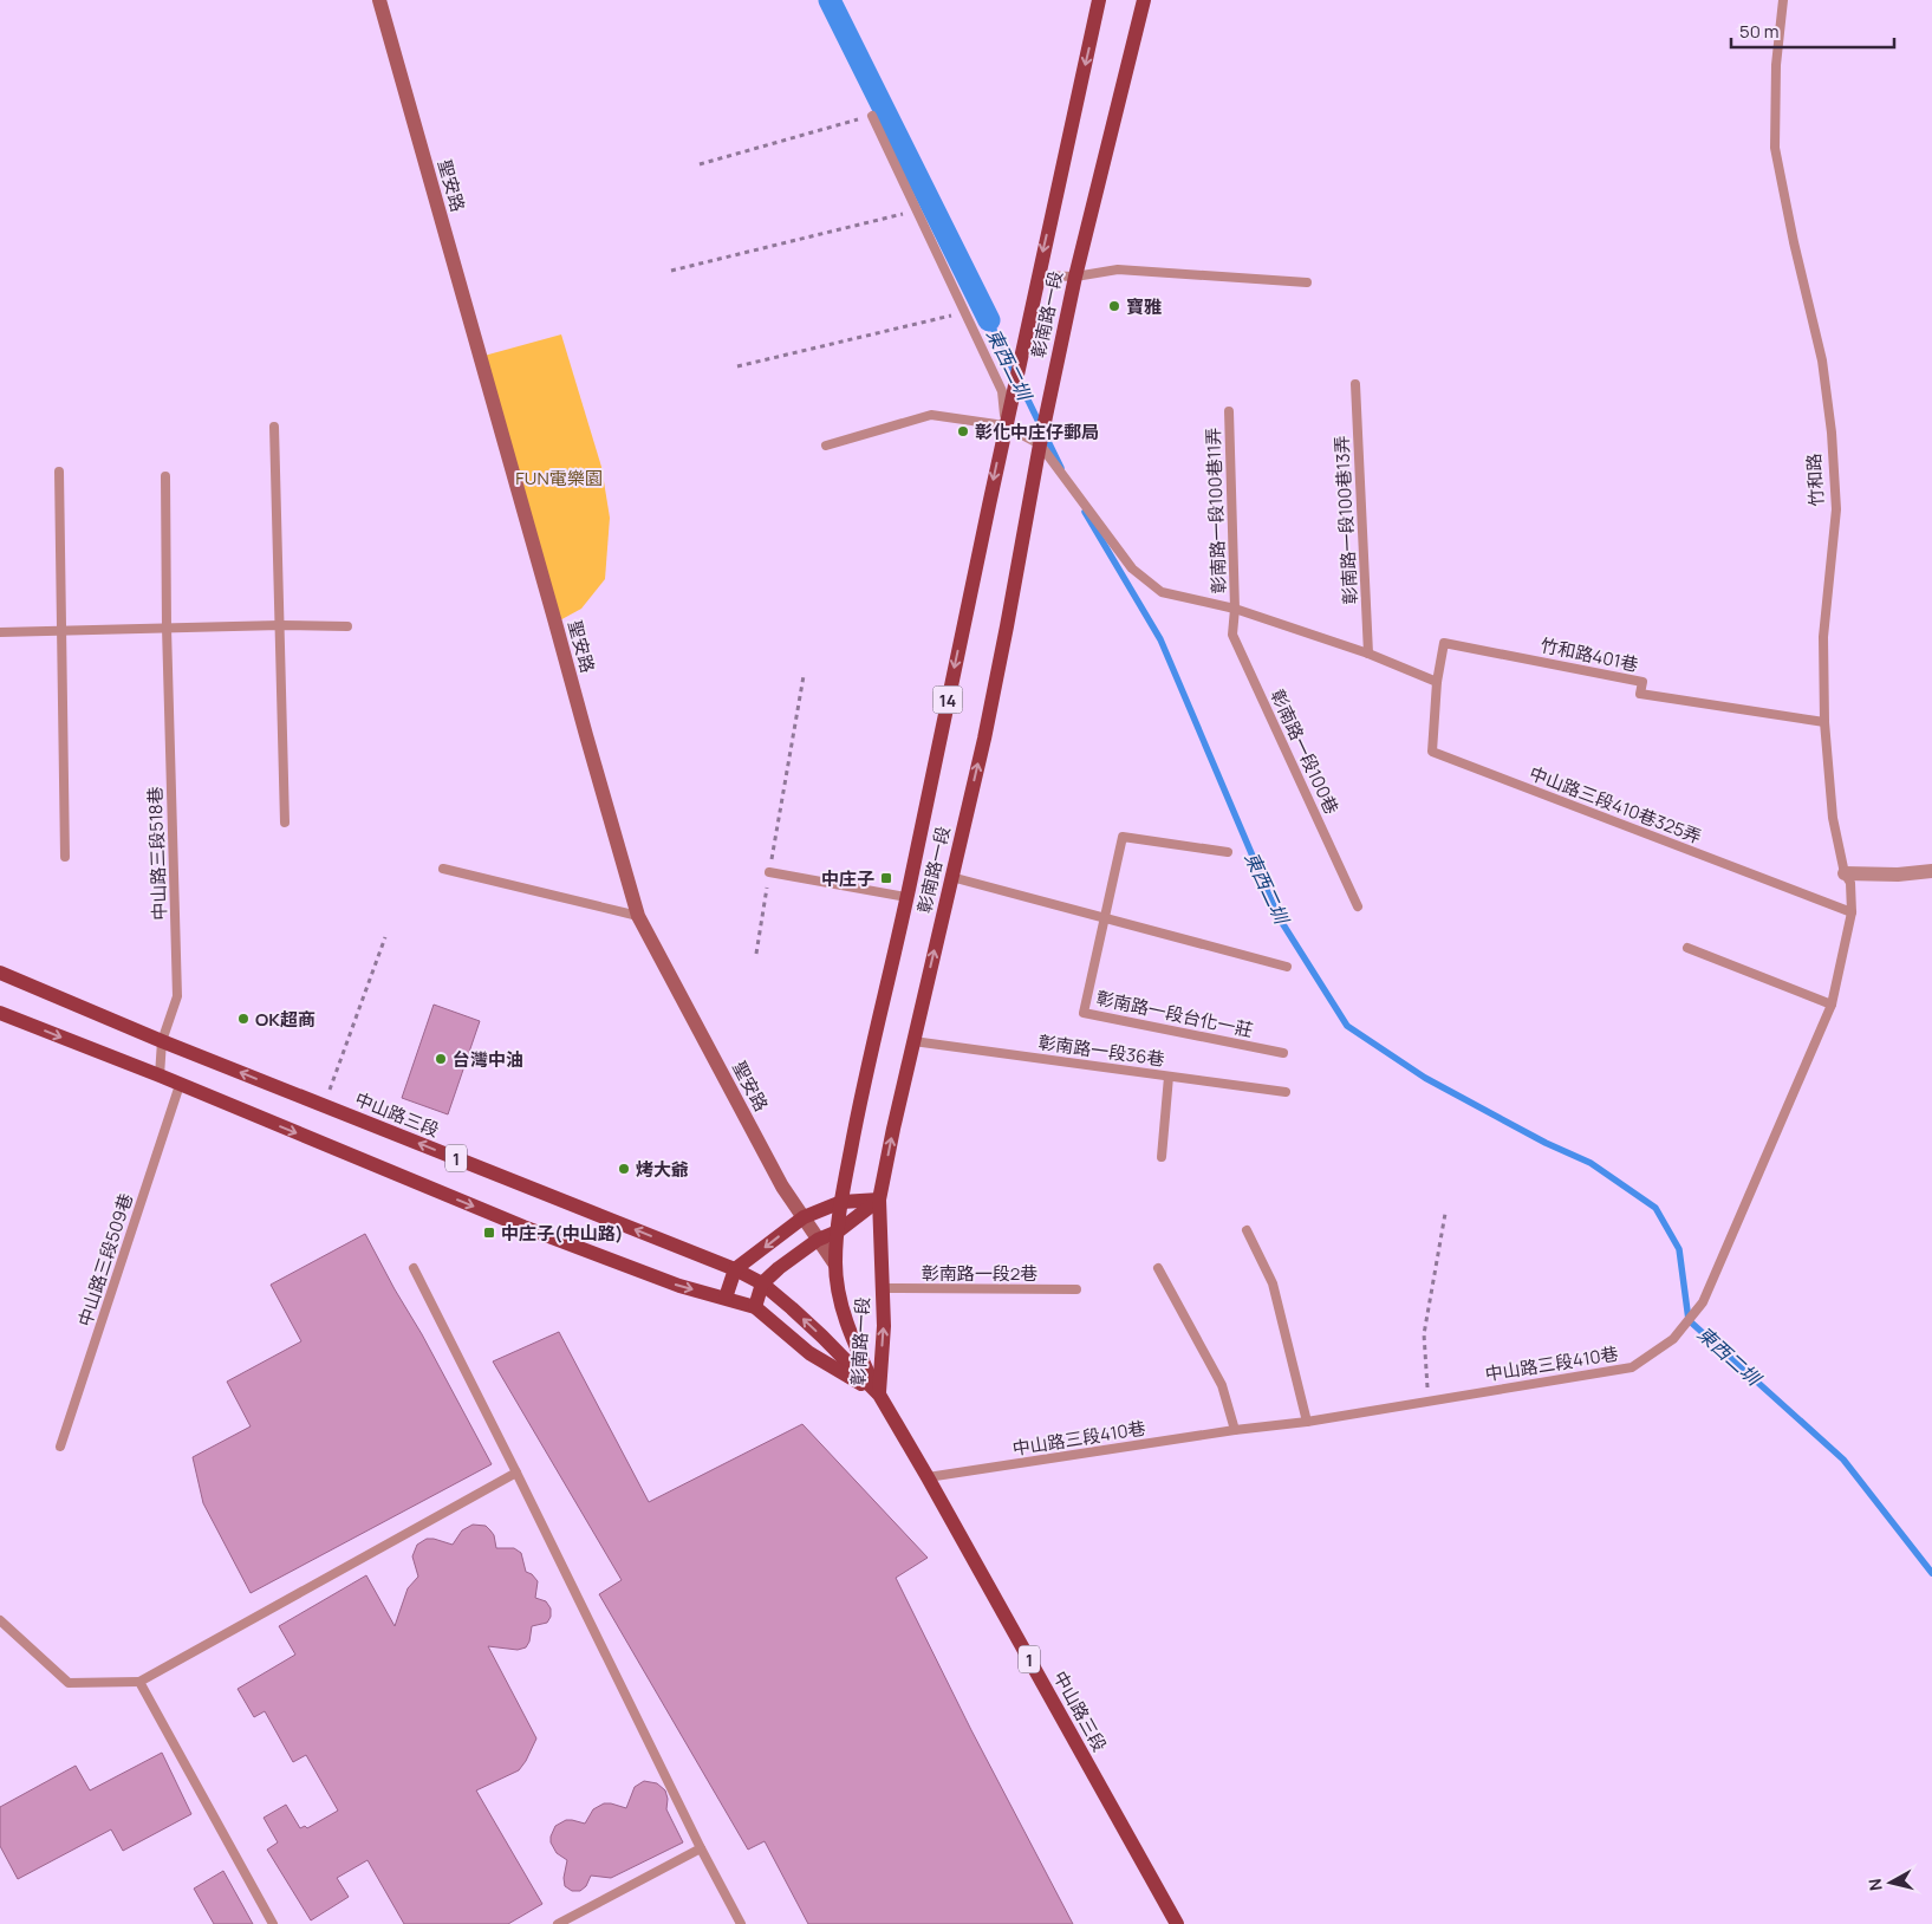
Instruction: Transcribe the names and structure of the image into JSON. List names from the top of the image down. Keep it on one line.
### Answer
{"streets":{"main road":["彰南路一段","14","中山路三段","1"],"street":["聖安路"],"lane":["竹和路","彰南路一段100巷11弄","彰南路一段100巷13弄","竹和路401巷","彰南路一段100巷","中山路三段410巷325弄","中山路三段518巷","彰南路一段台化一莊","彰南路一段36巷","中山路三段509巷","彰南路一段2巷","中山路三段410巷"]},"crossings":[["聖安路","彰南路一段"],["彰南路一段","彰南路一段36巷"],["彰南路一段","中山路三段"],["彰南路一段","彰南路一段2巷"],["竹和路","竹和路401巷"],["竹和路","中山路三段410巷"],["彰南路一段100巷11弄","彰南路一段100巷"],["竹和路401巷","中山路三段410巷325弄"],["中山路三段410巷325弄","中山路三段410巷"],["中山路三段518巷","中山路三段"],["中山路三段","中山路三段509巷"],["中山路三段","中山路三段410巷"]],"water":["東西二圳"],"parks":["FUN電樂園"],"places":{"other":["寶雅","彰化中庄仔郵局","OK超商","台灣中油","烤大爺"],"transit":["中庄子","中庄子(中山路)"]},"scale_bar":"50 m","north":"left"}
